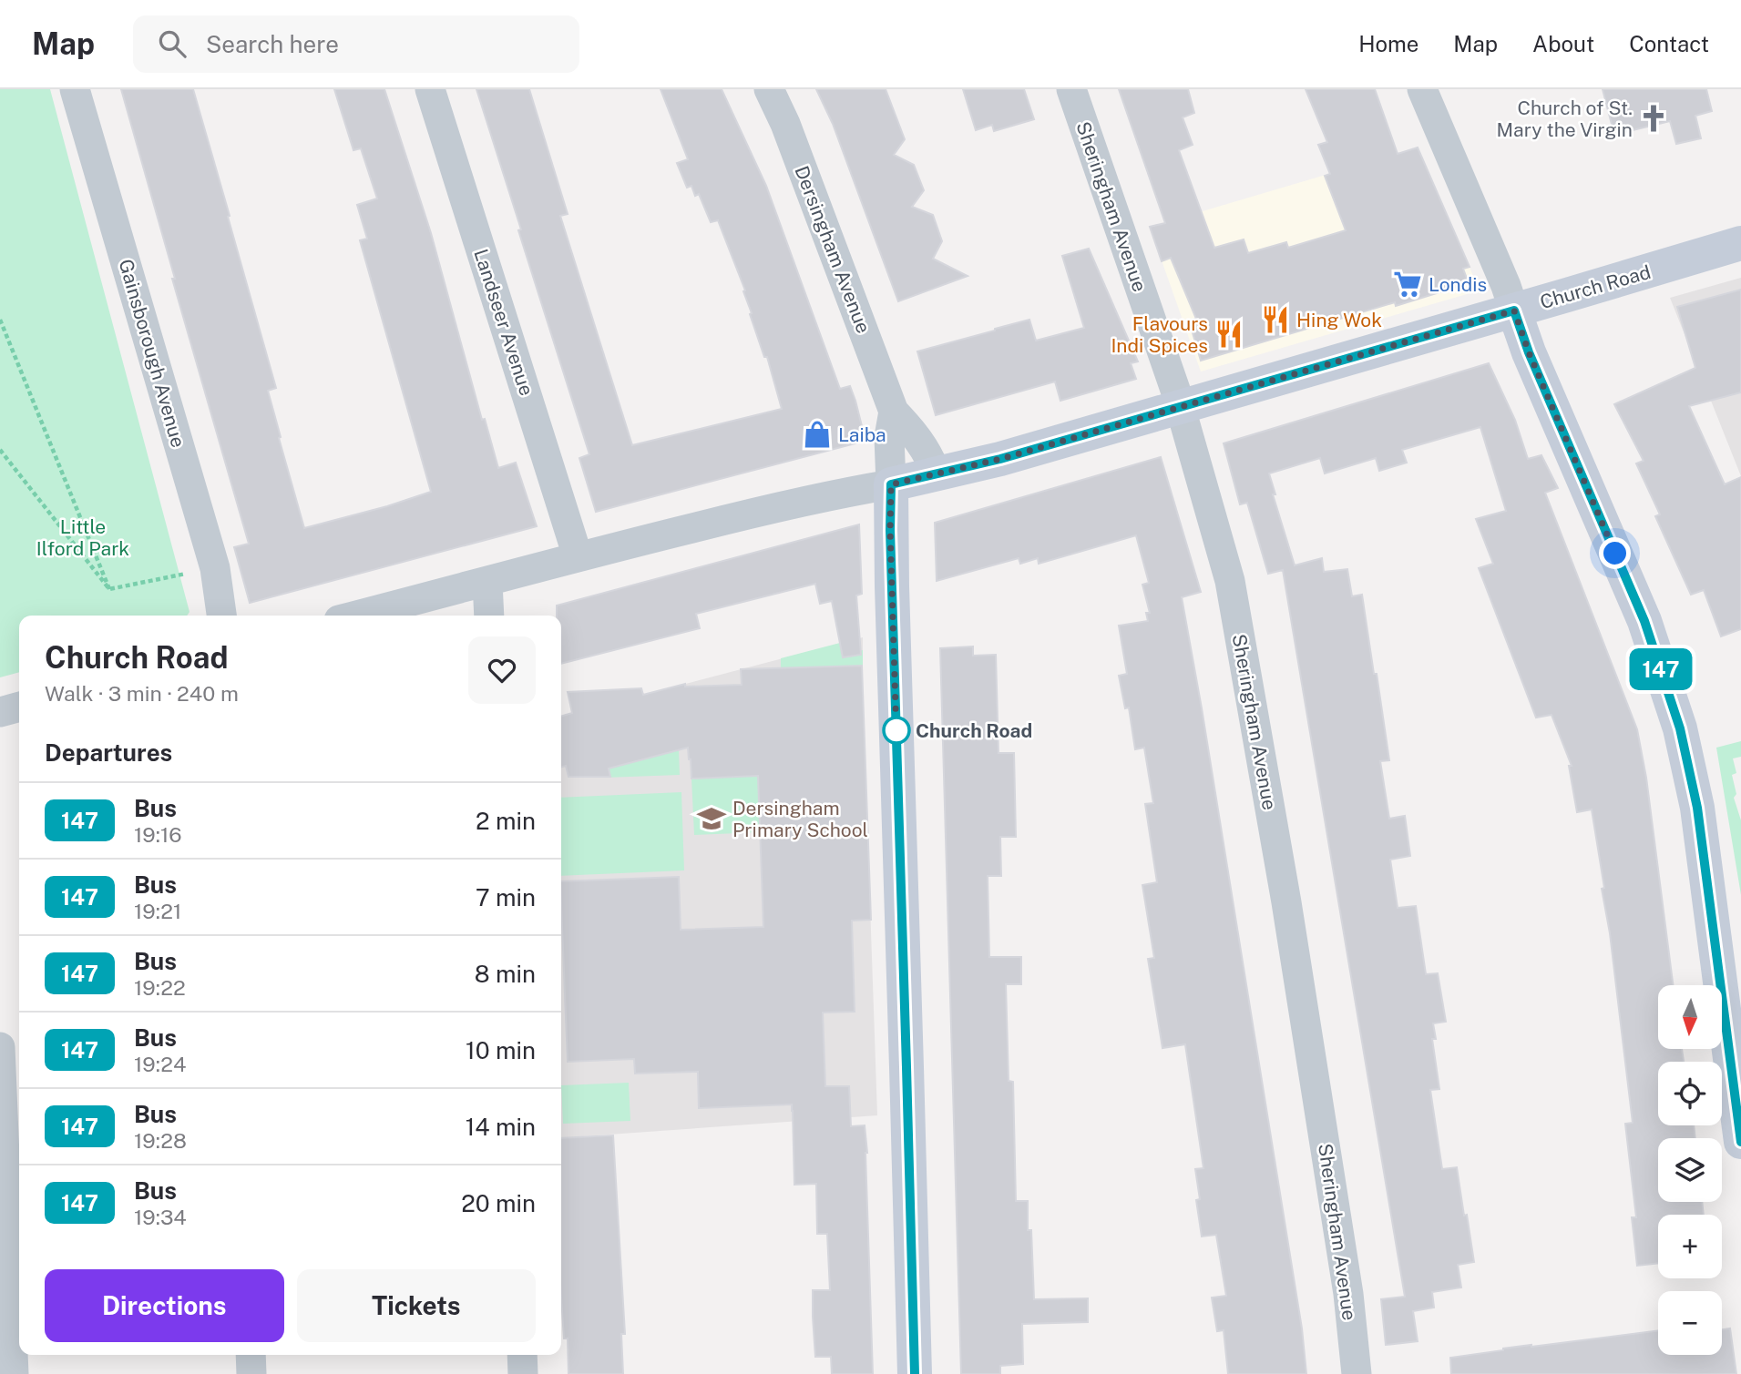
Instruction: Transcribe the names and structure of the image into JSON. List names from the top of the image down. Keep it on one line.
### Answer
{"streets":{"main road":["Dersingham Avenue","Church Road"],"street":["Sheringham Avenue","Landseer Avenue","Gainsborough Avenue"]},"crossings":[["Sheringham Avenue","Church Road"],["Dersingham Avenue","Church Road"],["Church Road","Landseer Avenue"]],"parks":["Little Ilford Park"],"places":{"church":["Church of St. Mary the Virgin"],"supermarket":["Londis"],"restaurant":["Hing Wok","Flavours Indi Spices"],"shop":["Laiba"],"other":["Church Road"],"school or university":["Dersingham Primary School"]},"lines":["bus line 147"],"north":"bottom","page":{"header":"Map","search":"Search here","nav":["Home","Map","About","Contact"],"on_map":"147","heading":[["Church Road","Walk · 3 min · 240 m"],"Departures"],"list":[{"mark":"147","name":"Bus","note":"19:16","value":"2 min"},{"mark":"147","name":"Bus","note":"19:21","value":"7 min"},{"mark":"147","name":"Bus","note":"19:22","value":"8 min"},{"mark":"147","name":"Bus","note":"19:24","value":"10 min"},{"mark":"147","name":"Bus","note":"19:28","value":"14 min"},{"mark":"147","name":"Bus","note":"19:34","value":"20 min"}],"map_buttons":["+","−"],"buttons":["Directions","Tickets"]}}
